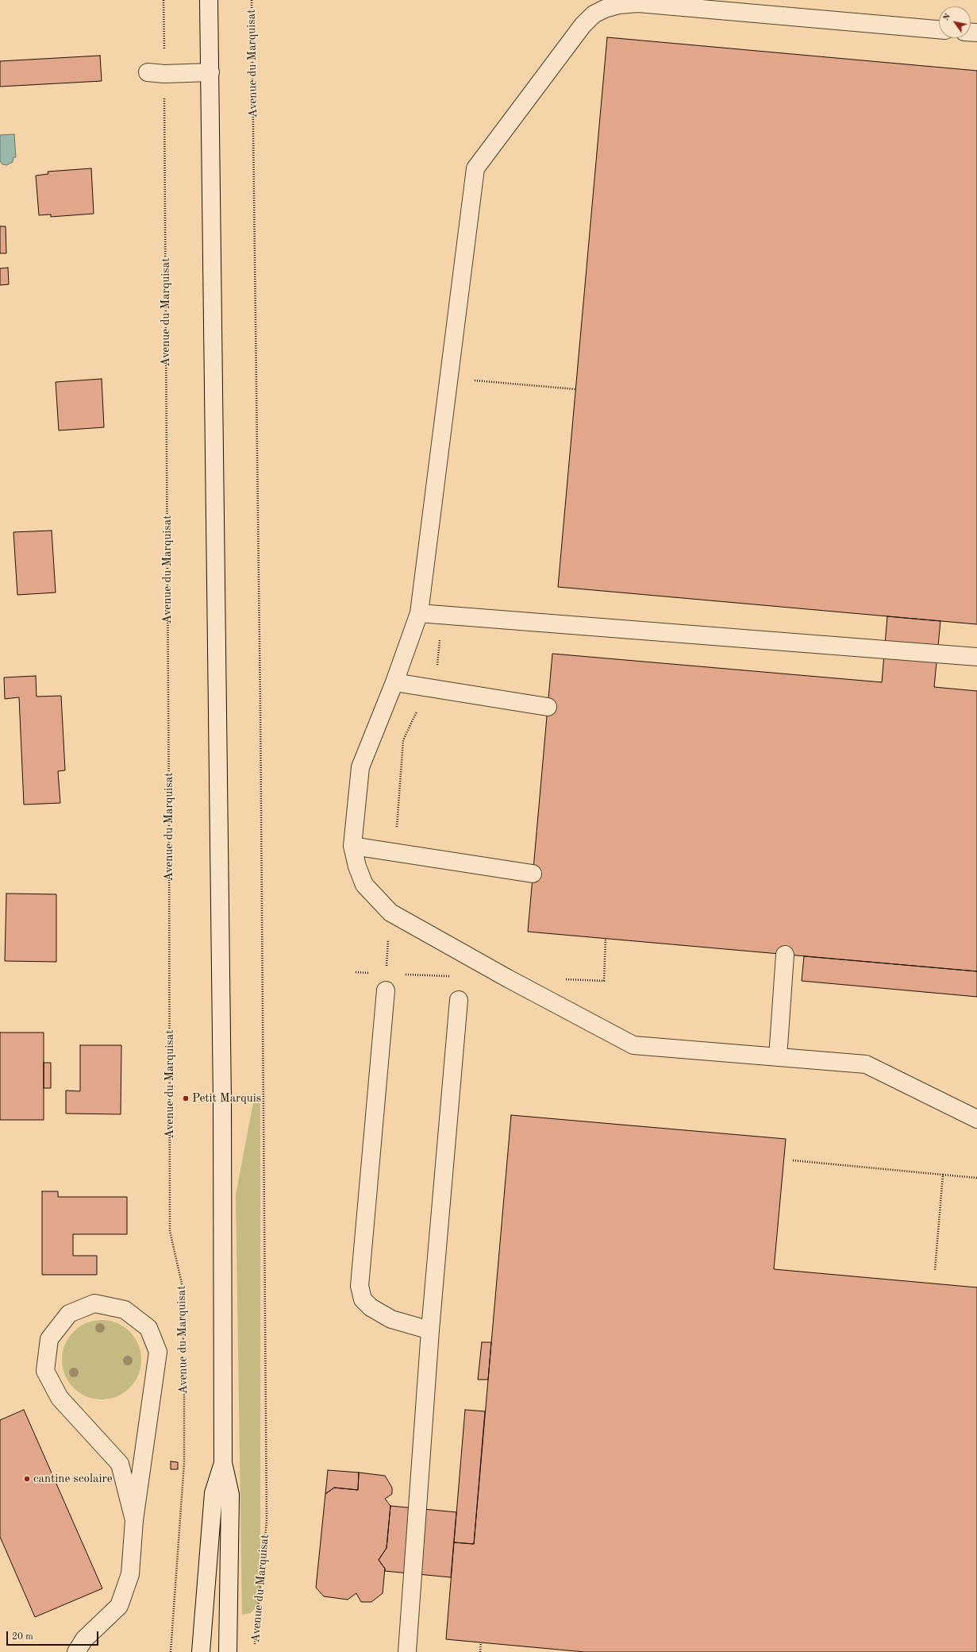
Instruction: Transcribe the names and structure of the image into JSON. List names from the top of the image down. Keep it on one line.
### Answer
{"streets":{"path":["Avenue du Marquisat"]},"places":["Petit Marquis","cantine scolaire"],"scale_bar":"20 m","north":"top left"}
